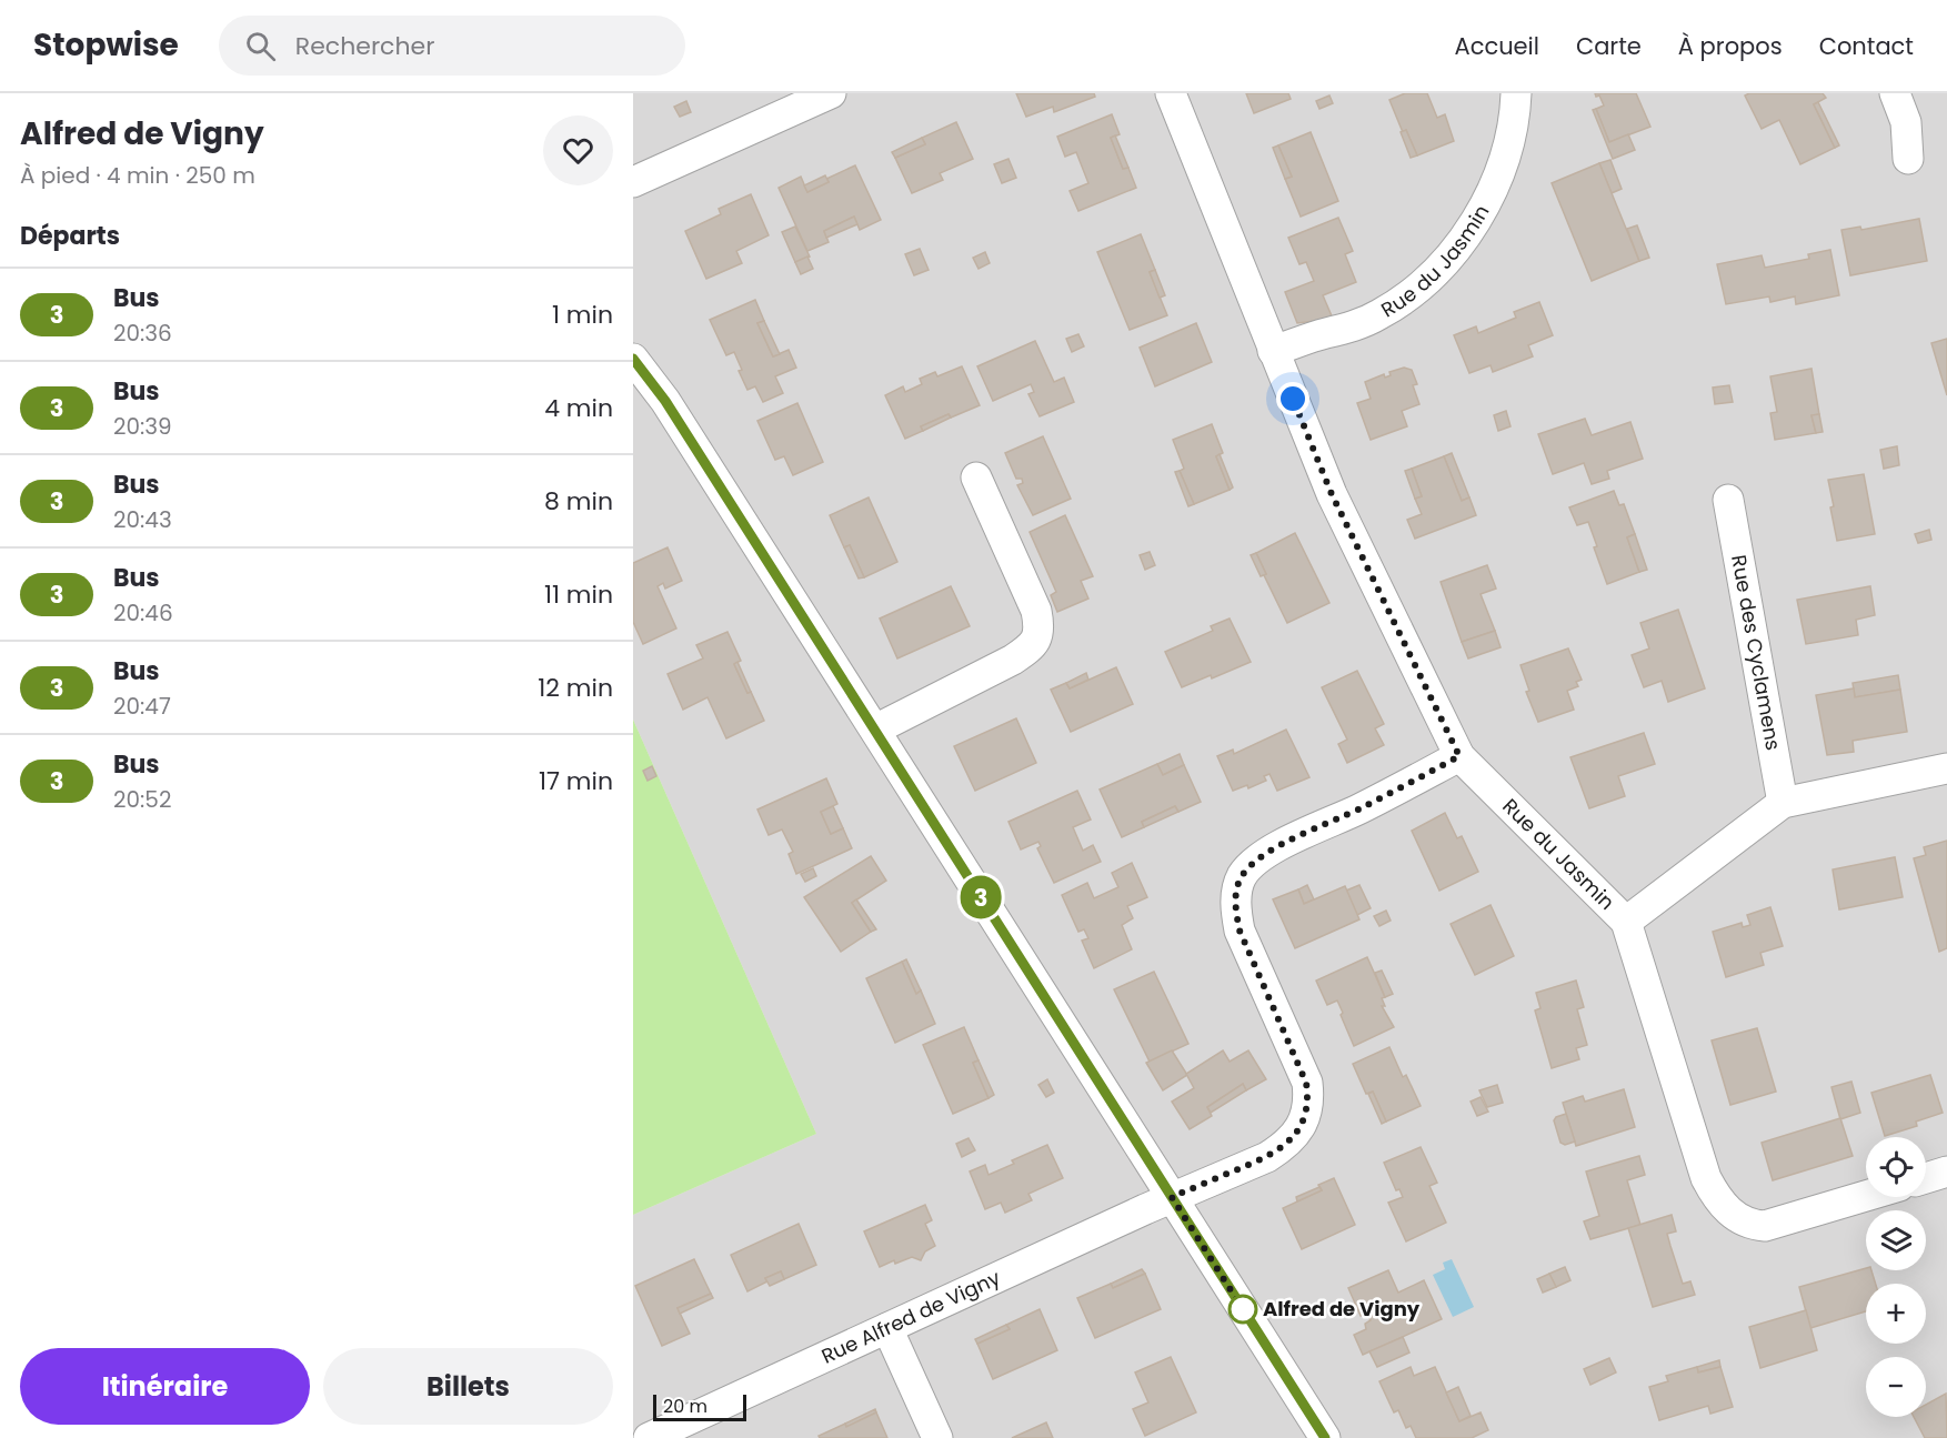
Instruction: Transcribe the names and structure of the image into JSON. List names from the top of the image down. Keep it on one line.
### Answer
{"streets":{"street":["Rue du Jasmin","Rue des Cyclamens","Rue Alfred de Vigny"]},"crossings":[["Rue du Jasmin","Rue Alfred de Vigny"]],"places":["Alfred de Vigny"],"lines":["bus line 3"],"scale_bar":"20 m","page":{"header":"Stopwise","search":"Rechercher","nav":["Accueil","Carte","À propos","Contact"],"heading":[["Alfred de Vigny","À pied · 4 min · 250 m"],"Départs"],"on_map":"3","list":[{"mark":"3","name":"Bus","note":"20:36","value":"1 min"},{"mark":"3","name":"Bus","note":"20:39","value":"4 min"},{"mark":"3","name":"Bus","note":"20:43","value":"8 min"},{"mark":"3","name":"Bus","note":"20:46","value":"11 min"},{"mark":"3","name":"Bus","note":"20:47","value":"12 min"},{"mark":"3","name":"Bus","note":"20:52","value":"17 min"}],"map_buttons":["+","−"],"buttons":["Itinéraire","Billets"],"scale":"20 m"}}
